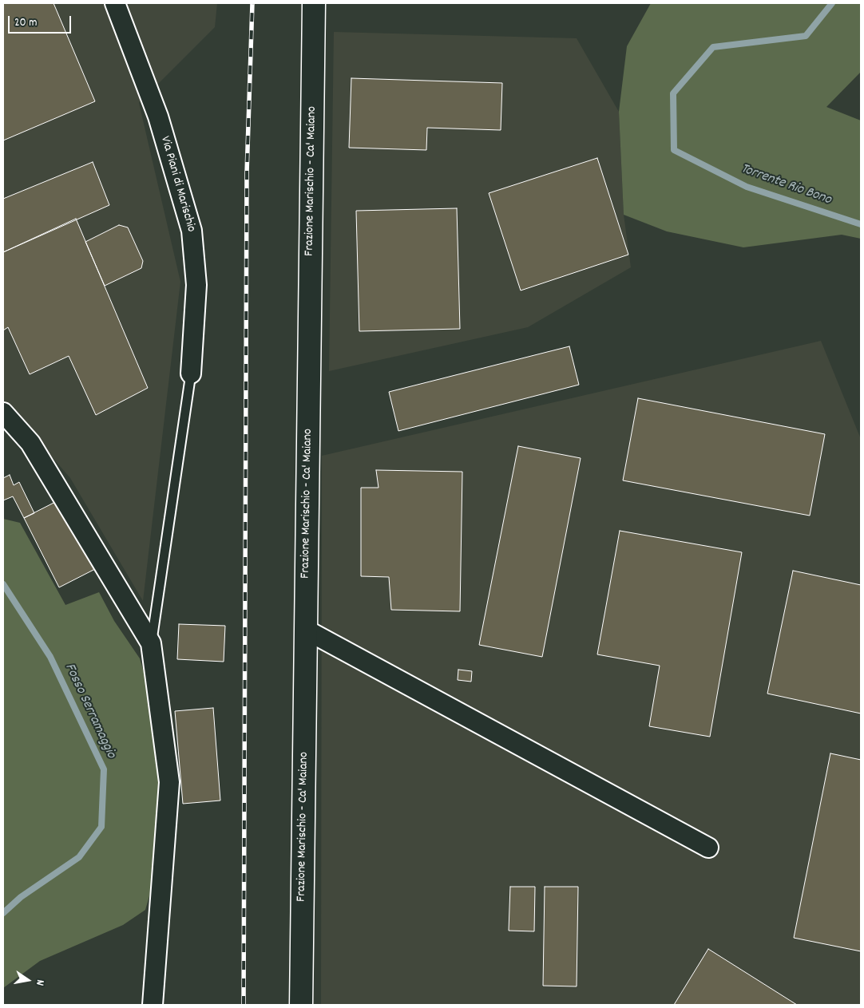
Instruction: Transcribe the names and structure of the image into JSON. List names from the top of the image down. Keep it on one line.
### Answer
{"streets":{"main road":["Frazione Marischio - Ca' Maiano"],"street":["Via Piani di Marischio"]},"water":["Torrente Rio Bono","Fosso Serramaggio"],"scale_bar":"20 m","north":"right"}
